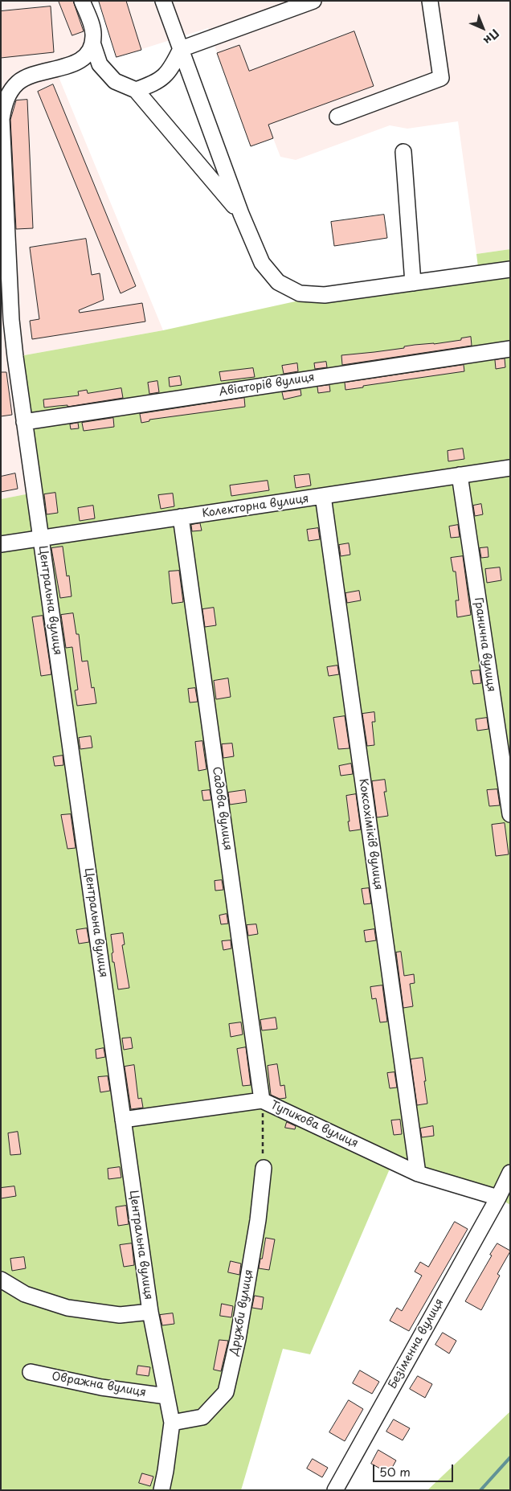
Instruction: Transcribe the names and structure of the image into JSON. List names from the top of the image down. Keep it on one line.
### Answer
{"streets":{"street":["Авіаторів вулиця","Колекторна вулиця","Центральна вулиця","Гранична вулиця","Садова вулиця","Коксохіміків вулиця","Тупикова вулиця","Дружби вулиця","Безіменна вулиця","Овражна вулиця"]},"crossings":[["Авіаторів вулиця","Центральна вулиця"],["Колекторна вулиця","Центральна вулиця"],["Колекторна вулиця","Гранична вулиця"],["Колекторна вулиця","Садова вулиця"],["Колекторна вулиця","Коксохіміків вулиця"],["Центральна вулиця","Тупикова вулиця"],["Центральна вулиця","Дружби вулиця"],["Центральна вулиця","Овражна вулиця"],["Садова вулиця","Тупикова вулиця"],["Коксохіміків вулиця","Тупикова вулиця"],["Тупикова вулиця","Безіменна вулиця"]],"scale_bar":"50 m","north":"bottom right"}
